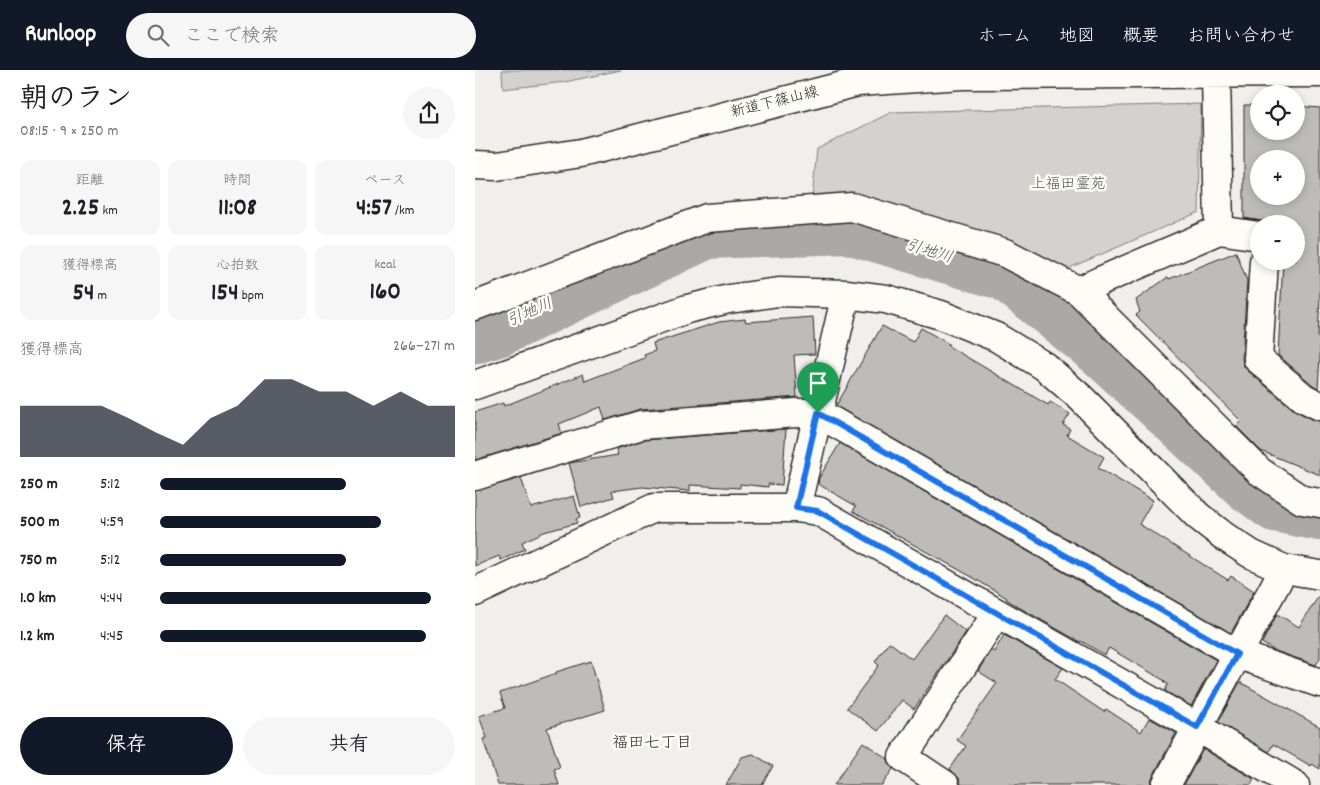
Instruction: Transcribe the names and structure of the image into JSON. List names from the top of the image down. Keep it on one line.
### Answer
{"streets":{"street":["新道下篠山線"]},"districts":["福田七丁目"],"water":["引地川"],"parks":["上福田霊苑"],"page":{"header":"Runloop","search":"ここで検索","nav":["ホーム","地図","概要","お問い合わせ"],"heading":["朝のラン","08:15 · 9 × 250 m"],"map_buttons":["+","−"],"stats":[["距離","2.25 km"],["時間","11:08"],["ペース","4:57 /km"],["獲得標高","54 m"],["心拍数","154 bpm"],["kcal","160"]],"chart":["獲得標高","266–271 m"],"list":[{"name":"250 m","note":"5:12"},{"name":"500 m","note":"4:59"},{"name":"750 m","note":"5:12"},{"name":"1.0 km","note":"4:44"},{"name":"1.2 km","note":"4:45"}],"buttons":["保存","共有"]}}
